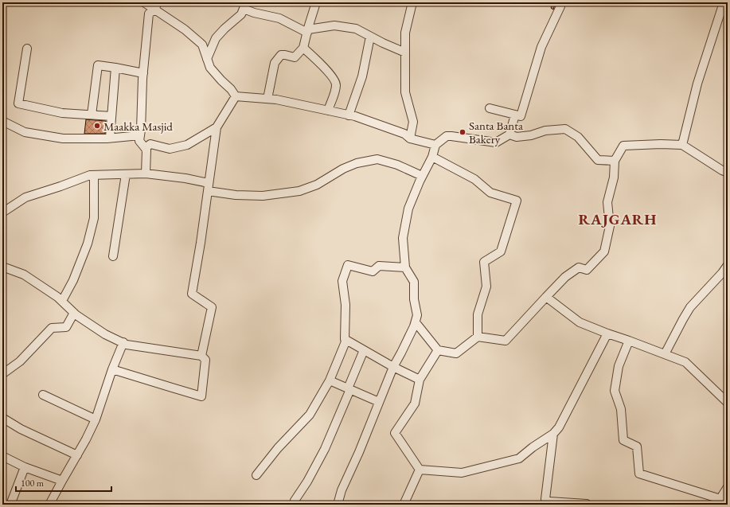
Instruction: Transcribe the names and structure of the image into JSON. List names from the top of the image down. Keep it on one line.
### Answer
{"districts":["RAJGARH"],"places":["Maakka Masjid","Santa Banta Bakery"],"scale_bar":"100 m"}
